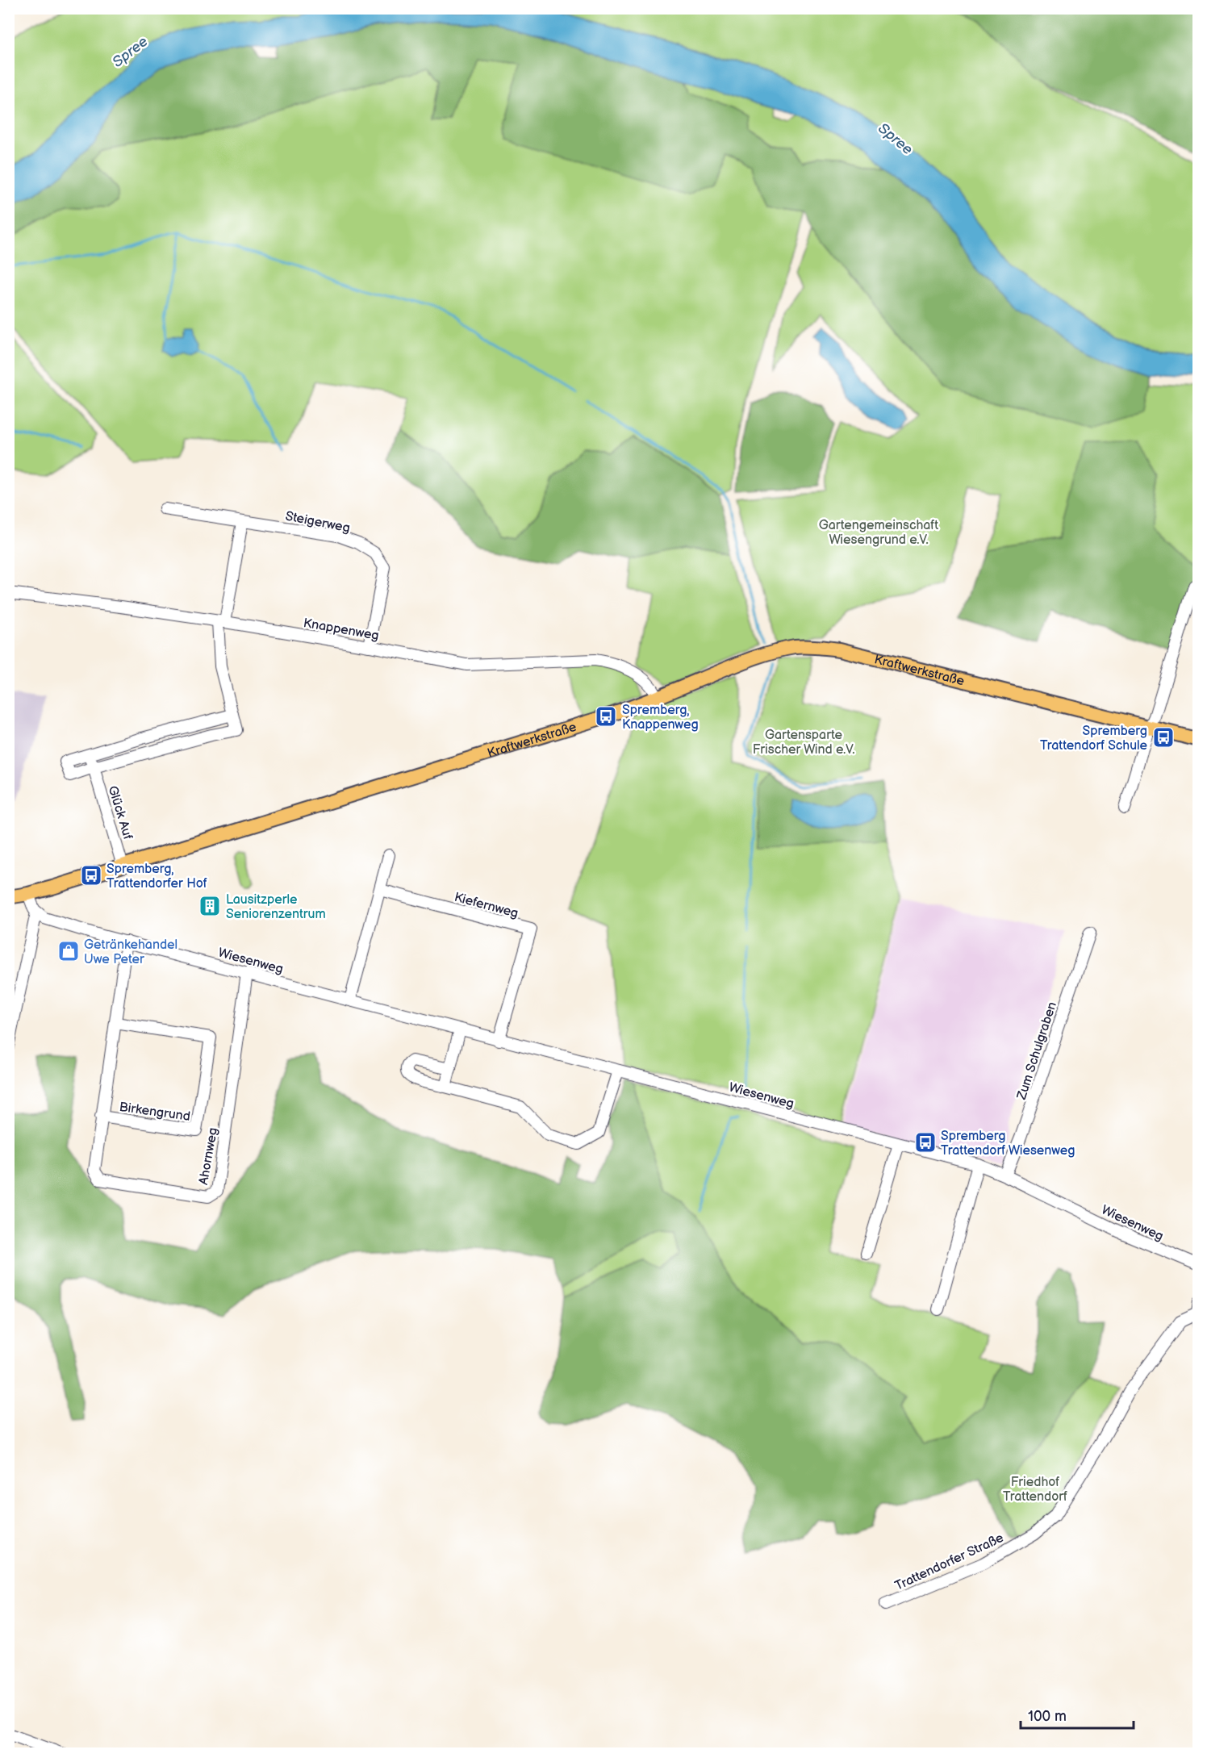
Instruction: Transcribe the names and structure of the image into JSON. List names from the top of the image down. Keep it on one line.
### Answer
{"streets":{"main road":["Kraftwerkstraße"],"street":["Steigerweg","Knappenweg","Glück Auf","Kiefernweg","Wiesenweg","Zum Schulgraben","Birkengrund","Ahornweg","Trattendorfer Straße"]},"crossings":[["Steigerweg","Knappenweg"],["Knappenweg","Kraftwerkstraße"],["Kraftwerkstraße","Glück Auf"],["Kiefernweg","Wiesenweg"],["Wiesenweg","Zum Schulgraben"],["Wiesenweg","Birkengrund"],["Wiesenweg","Ahornweg"],["Birkengrund","Ahornweg"]],"water":["Spree"],"parks":["Gartengemeinschaft Wiesengrund e.V.","Gartensparte Frischer Wind e.V.","Friedhof Trattendorf"],"places":{"bus stop":["Spremberg, Knappenweg","Spremberg Trattendorf Schule","Spremberg, Trattendorfer Hof","Spremberg Trattendorf Wiesenweg"],"building":["Lausitzperle Seniorenzentrum"],"shop":["Getränkehandel Uwe Peter"]},"scale_bar":"100 m"}
